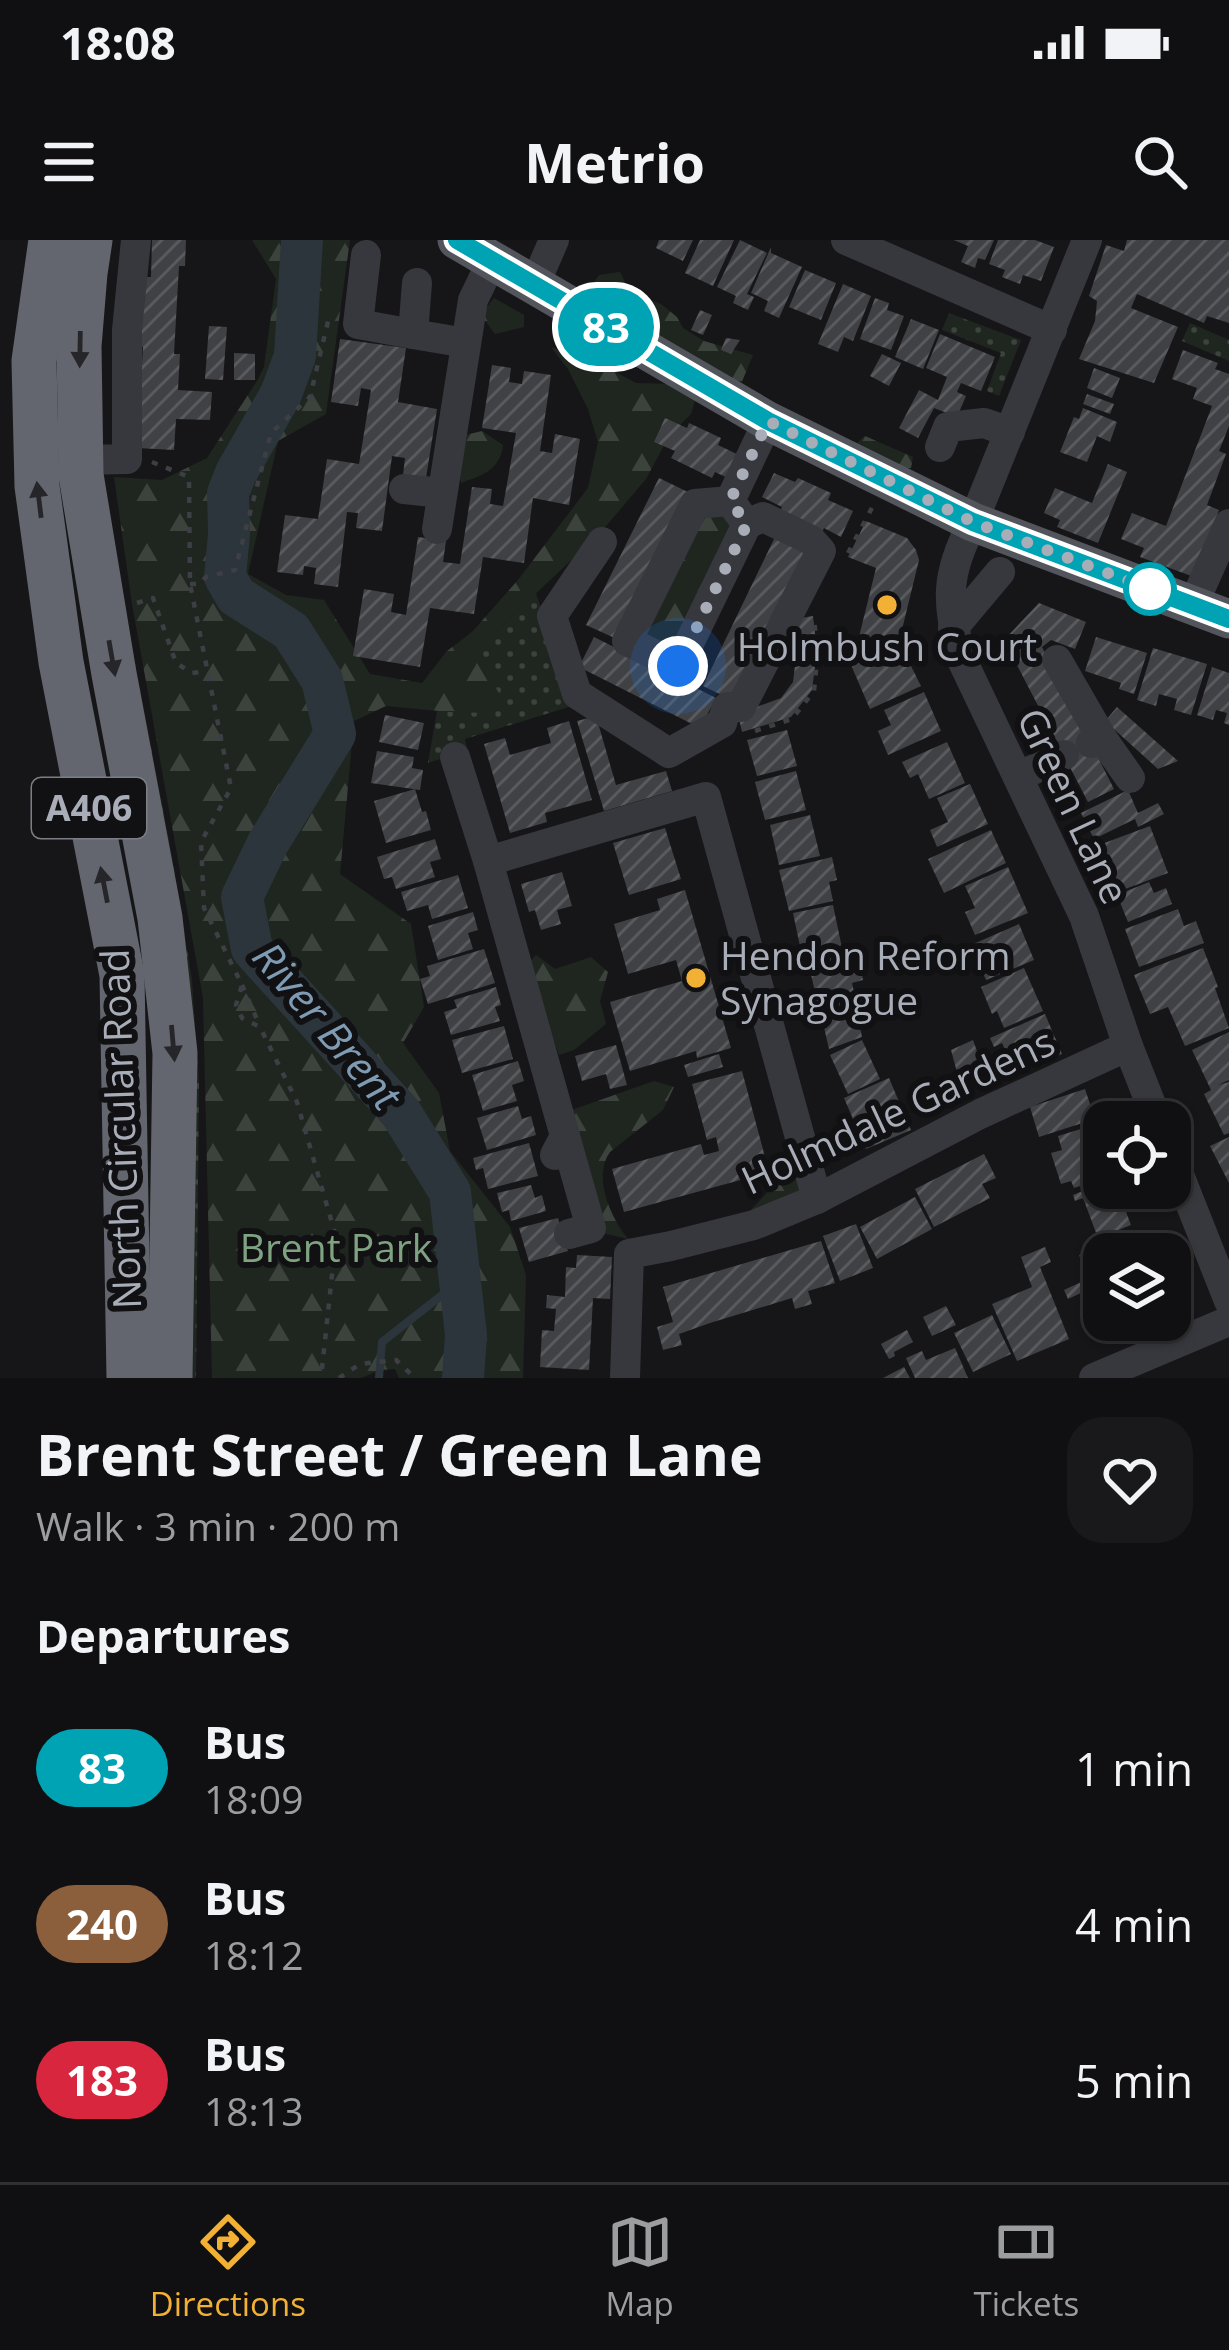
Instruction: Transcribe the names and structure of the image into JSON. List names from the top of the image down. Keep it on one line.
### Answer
{"streets":{"highway":["A406","North Circular Road"],"street":["Green Lane","Holmdale Gardens"]},"crossings":[["Green Lane","Holmdale Gardens"]],"water":["River Brent"],"parks":["Brent Park"],"places":["Holmbush Court","Hendon Reform Synagogue"],"lines":["bus line 83"],"page":{"status":"18:08","header":"Metrio","on_map":"83","heading":[["Brent Street / Green Lane","Walk · 3 min · 200 m"],"Departures"],"list":[{"mark":"83","name":"Bus","note":"18:09","value":"1 min"},{"mark":"240","name":"Bus","note":"18:12","value":"4 min"},{"mark":"183","name":"Bus","note":"18:13","value":"5 min"}],"tabs":["Directions","Map","Tickets"]}}
